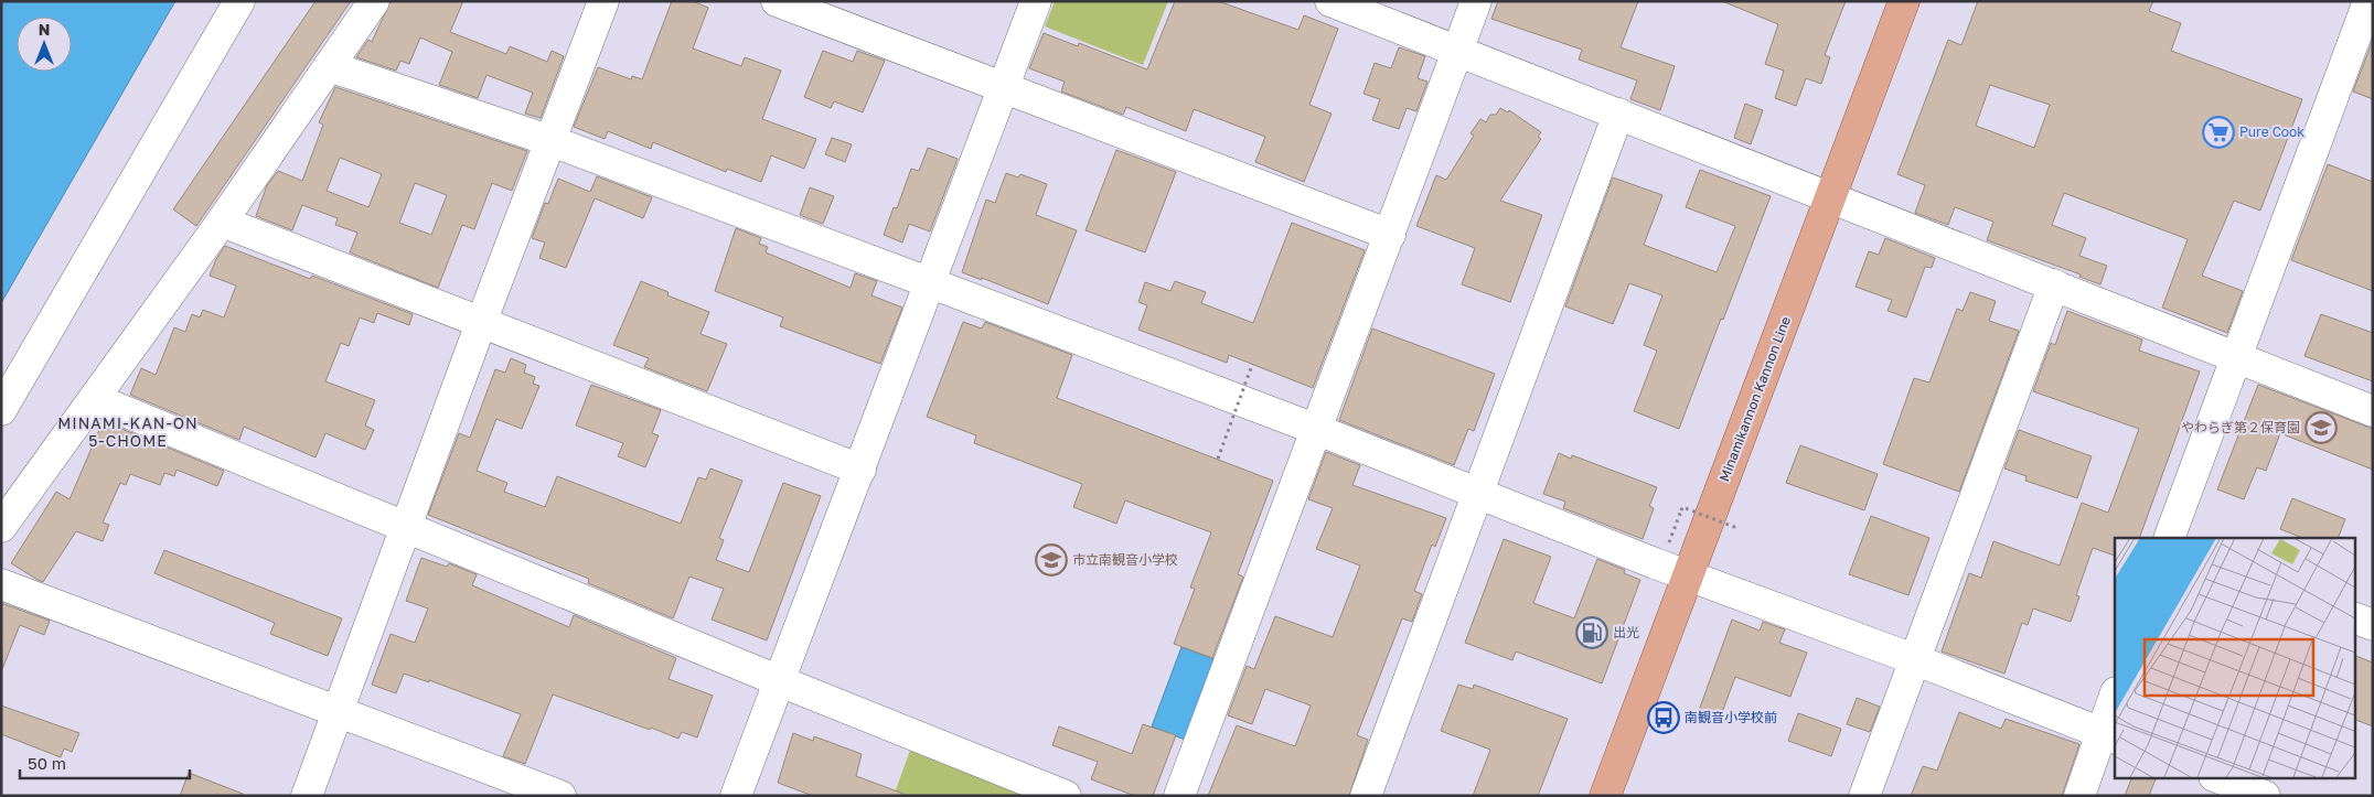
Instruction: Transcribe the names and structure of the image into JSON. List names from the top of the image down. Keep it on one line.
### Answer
{"streets":{"main road":["Minamikannon Kannon Line"]},"districts":["MINAMI-KAN-ON 5-CHOME"],"places":{"supermarket":["Pure Cook"],"school or university":["やわらぎ第２保育園","市立南観音小学校"],"fuel station":["出光"],"bus stop":["南観音小学校前"]},"scale_bar":"50 m","north":"top"}
